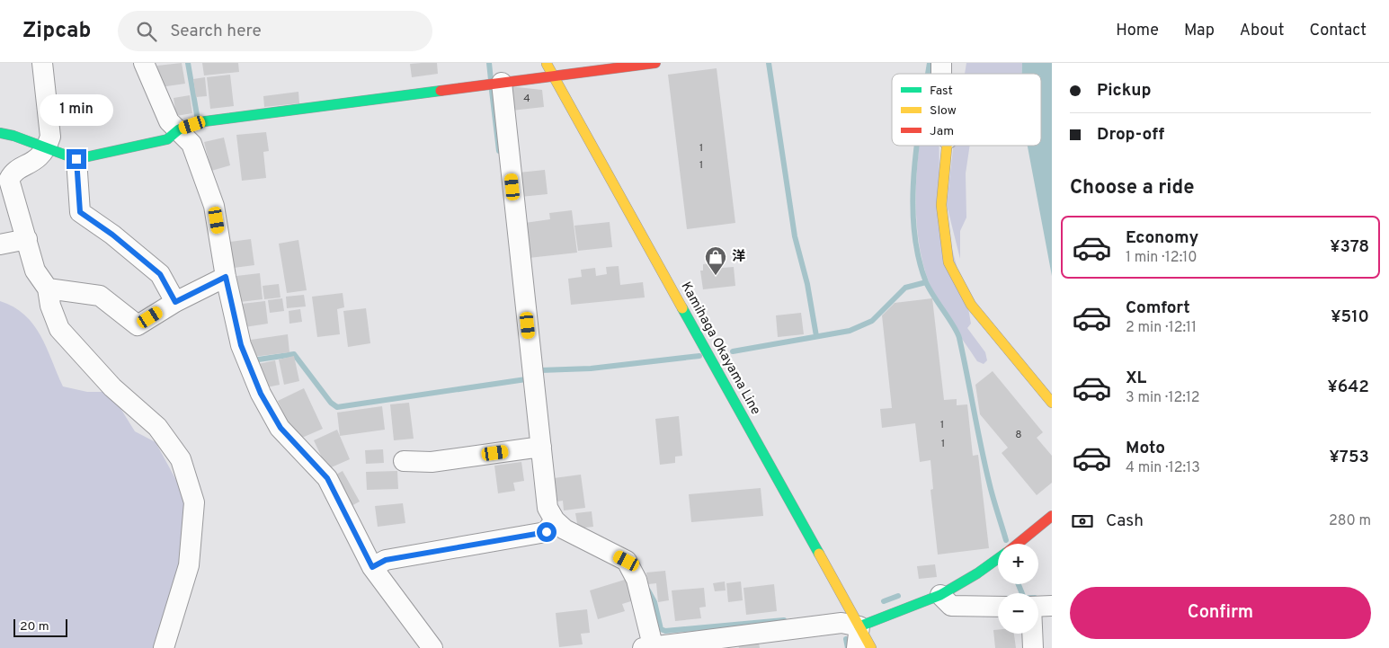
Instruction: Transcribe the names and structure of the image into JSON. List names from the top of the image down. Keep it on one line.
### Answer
{"streets":{"main road":["Kamihaga Okayama Line"]},"places":{"shop":["洋"]},"house_numbers":["4","1","1","1","8","1"],"legend":["Fast","Slow","Jam"],"scale_bar":"20 m","page":{"header":"Zipcab","search":"Search here","nav":["Home","Map","About","Contact"],"banner":["Pickup","Drop-off"],"bubble":"1 min","heading":"Choose a ride","list":[{"name":"Economy","note":"1 min · 12:10","value":"¥378"},{"name":"Comfort","note":"2 min · 12:11","value":"¥510"},{"name":"XL","note":"3 min · 12:12","value":"¥642"},{"name":"Moto","note":"4 min · 12:13","value":"¥753"}],"pay":["Cash","280 m"],"map_buttons":["+","−"],"buttons":"Confirm","scale":"20 m"}}
